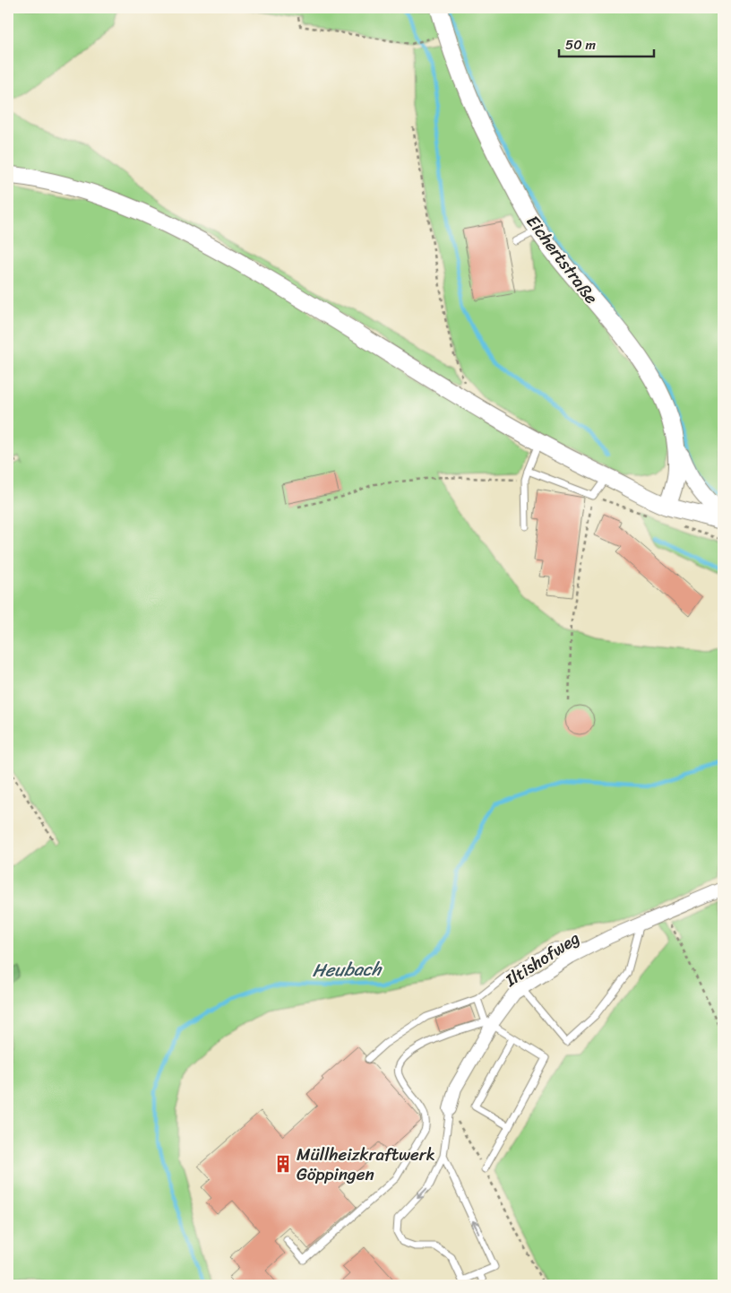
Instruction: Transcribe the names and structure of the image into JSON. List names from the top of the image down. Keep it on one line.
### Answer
{"streets":{"main road":["Eichertstraße"],"street":["Iltishofweg"]},"water":["Heubach"],"places":{"building":["Müllheizkraftwerk Göppingen"]},"scale_bar":"50 m"}
